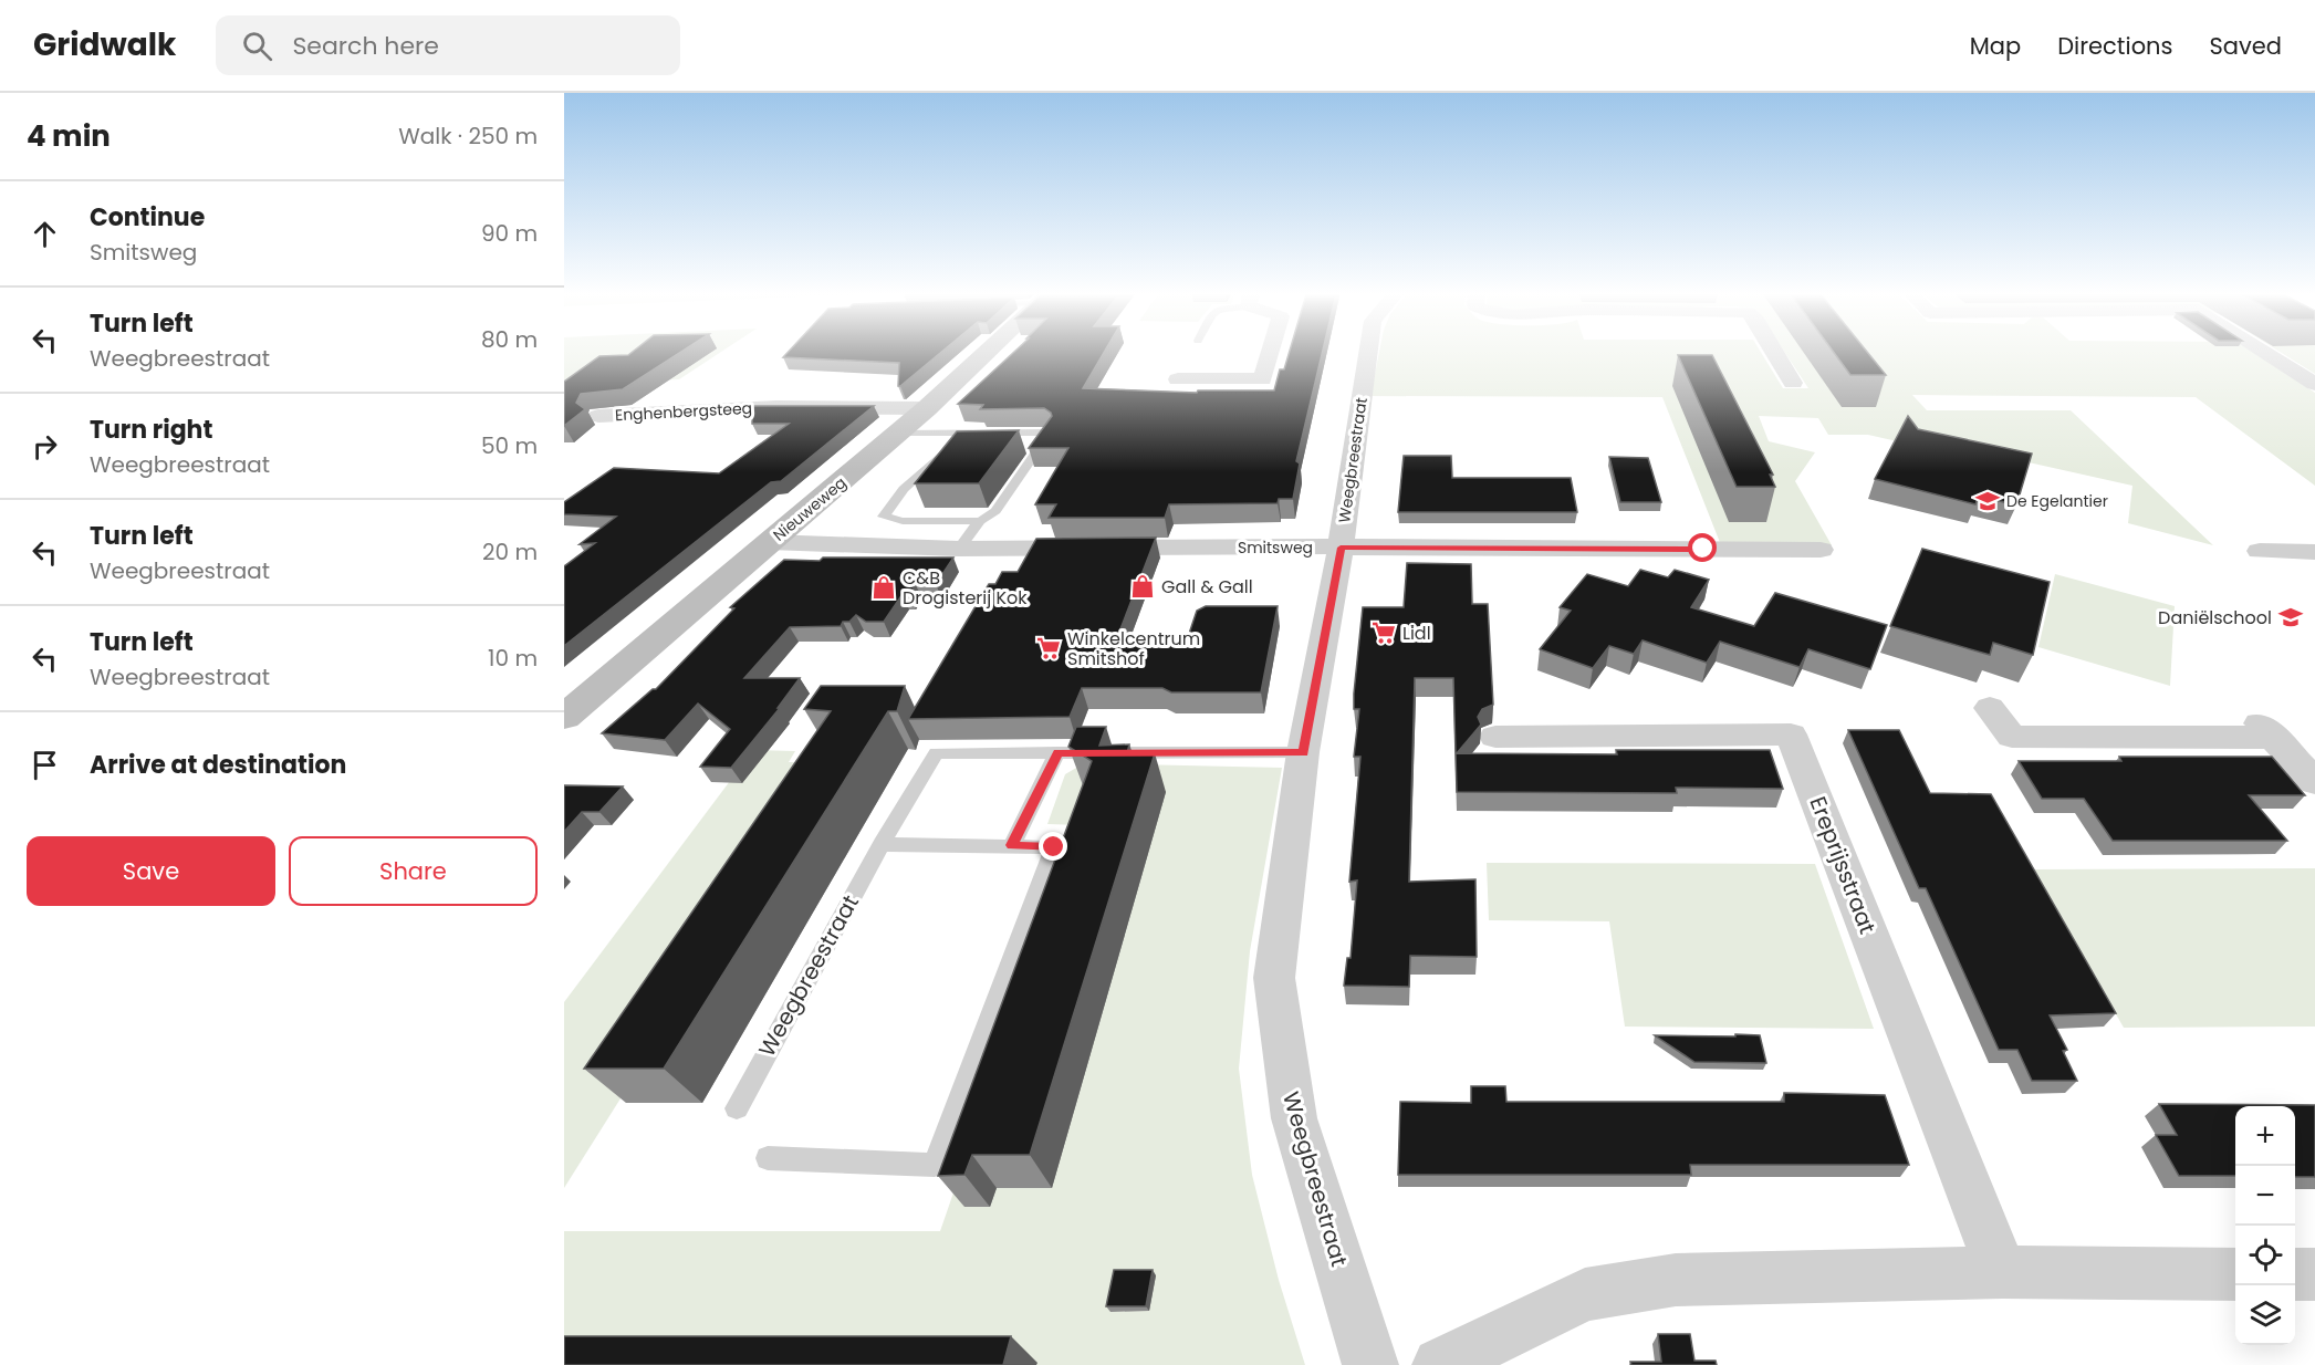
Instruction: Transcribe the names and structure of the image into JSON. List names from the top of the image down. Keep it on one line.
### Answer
{"streets":{"street":["Enghenbergsteeg","Weegbreestraat","Nieuweweg","Smitsweg","Ereprijsstraat"]},"crossings":[["Enghenbergsteeg","Nieuweweg"],["Weegbreestraat","Smitsweg"],["Nieuweweg","Smitsweg"]],"places":{"school or university":["De Egelantier","Daniëlschool"],"shop":["Gall & Gall","C&B Drogisterij Kok"],"supermarket":["Lidl","Winkelcentrum Smitshof"]},"page":{"header":"Gridwalk","search":"Search here","nav":["Map","Directions","Saved"],"heading":["4 min","Walk · 250 m"],"list":[["Continue","Smitsweg","90 m"],["Turn left","Weegbreestraat","80 m"],["Turn right","Weegbreestraat","50 m"],["Turn left","Weegbreestraat","20 m"],["Turn left","Weegbreestraat","10 m"],"Arrive at destination"],"buttons":["Save","Share"],"map_buttons":["+","−"]}}
